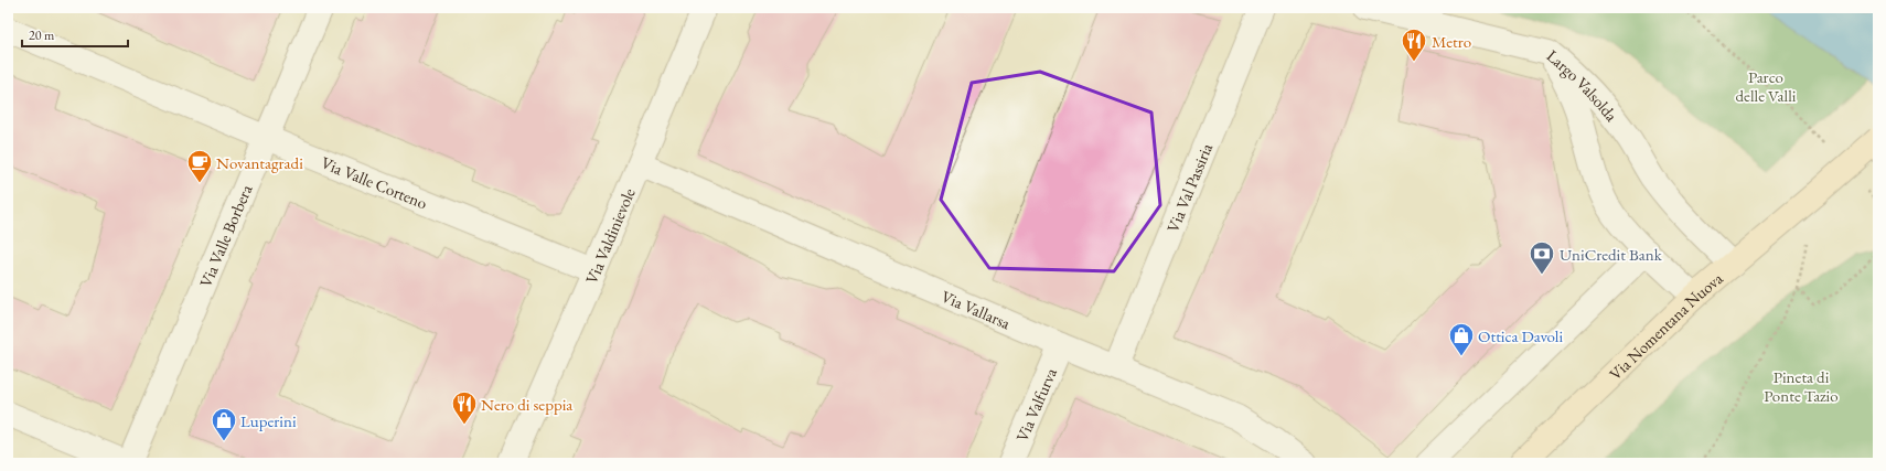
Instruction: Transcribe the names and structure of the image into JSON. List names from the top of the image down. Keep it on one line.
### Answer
{"streets":{"main road":["Via Nomentana Nuova"],"street":["Largo Valsolda","Via Valle Corteno","Via Val Passiria","Via Valle Borbera","Via Valdinievole","Via Vallarsa","Via Valfurva"]},"crossings":[["Largo Valsolda","Via Nomentana Nuova"],["Via Valle Corteno","Via Valle Borbera"],["Via Valle Corteno","Via Valdinievole"],["Via Val Passiria","Via Vallarsa"],["Via Valdinievole","Via Vallarsa"],["Via Vallarsa","Via Valfurva"]],"parks":["Parco delle Valli","Pineta di Ponte Tazio"],"places":{"restaurant":["Metro","Nero di seppia"],"cafe":["Novantagradi"],"bank":["UniCredit Bank"],"shop":["Ottica Davoli","Luperini"]},"scale_bar":"20 m"}
